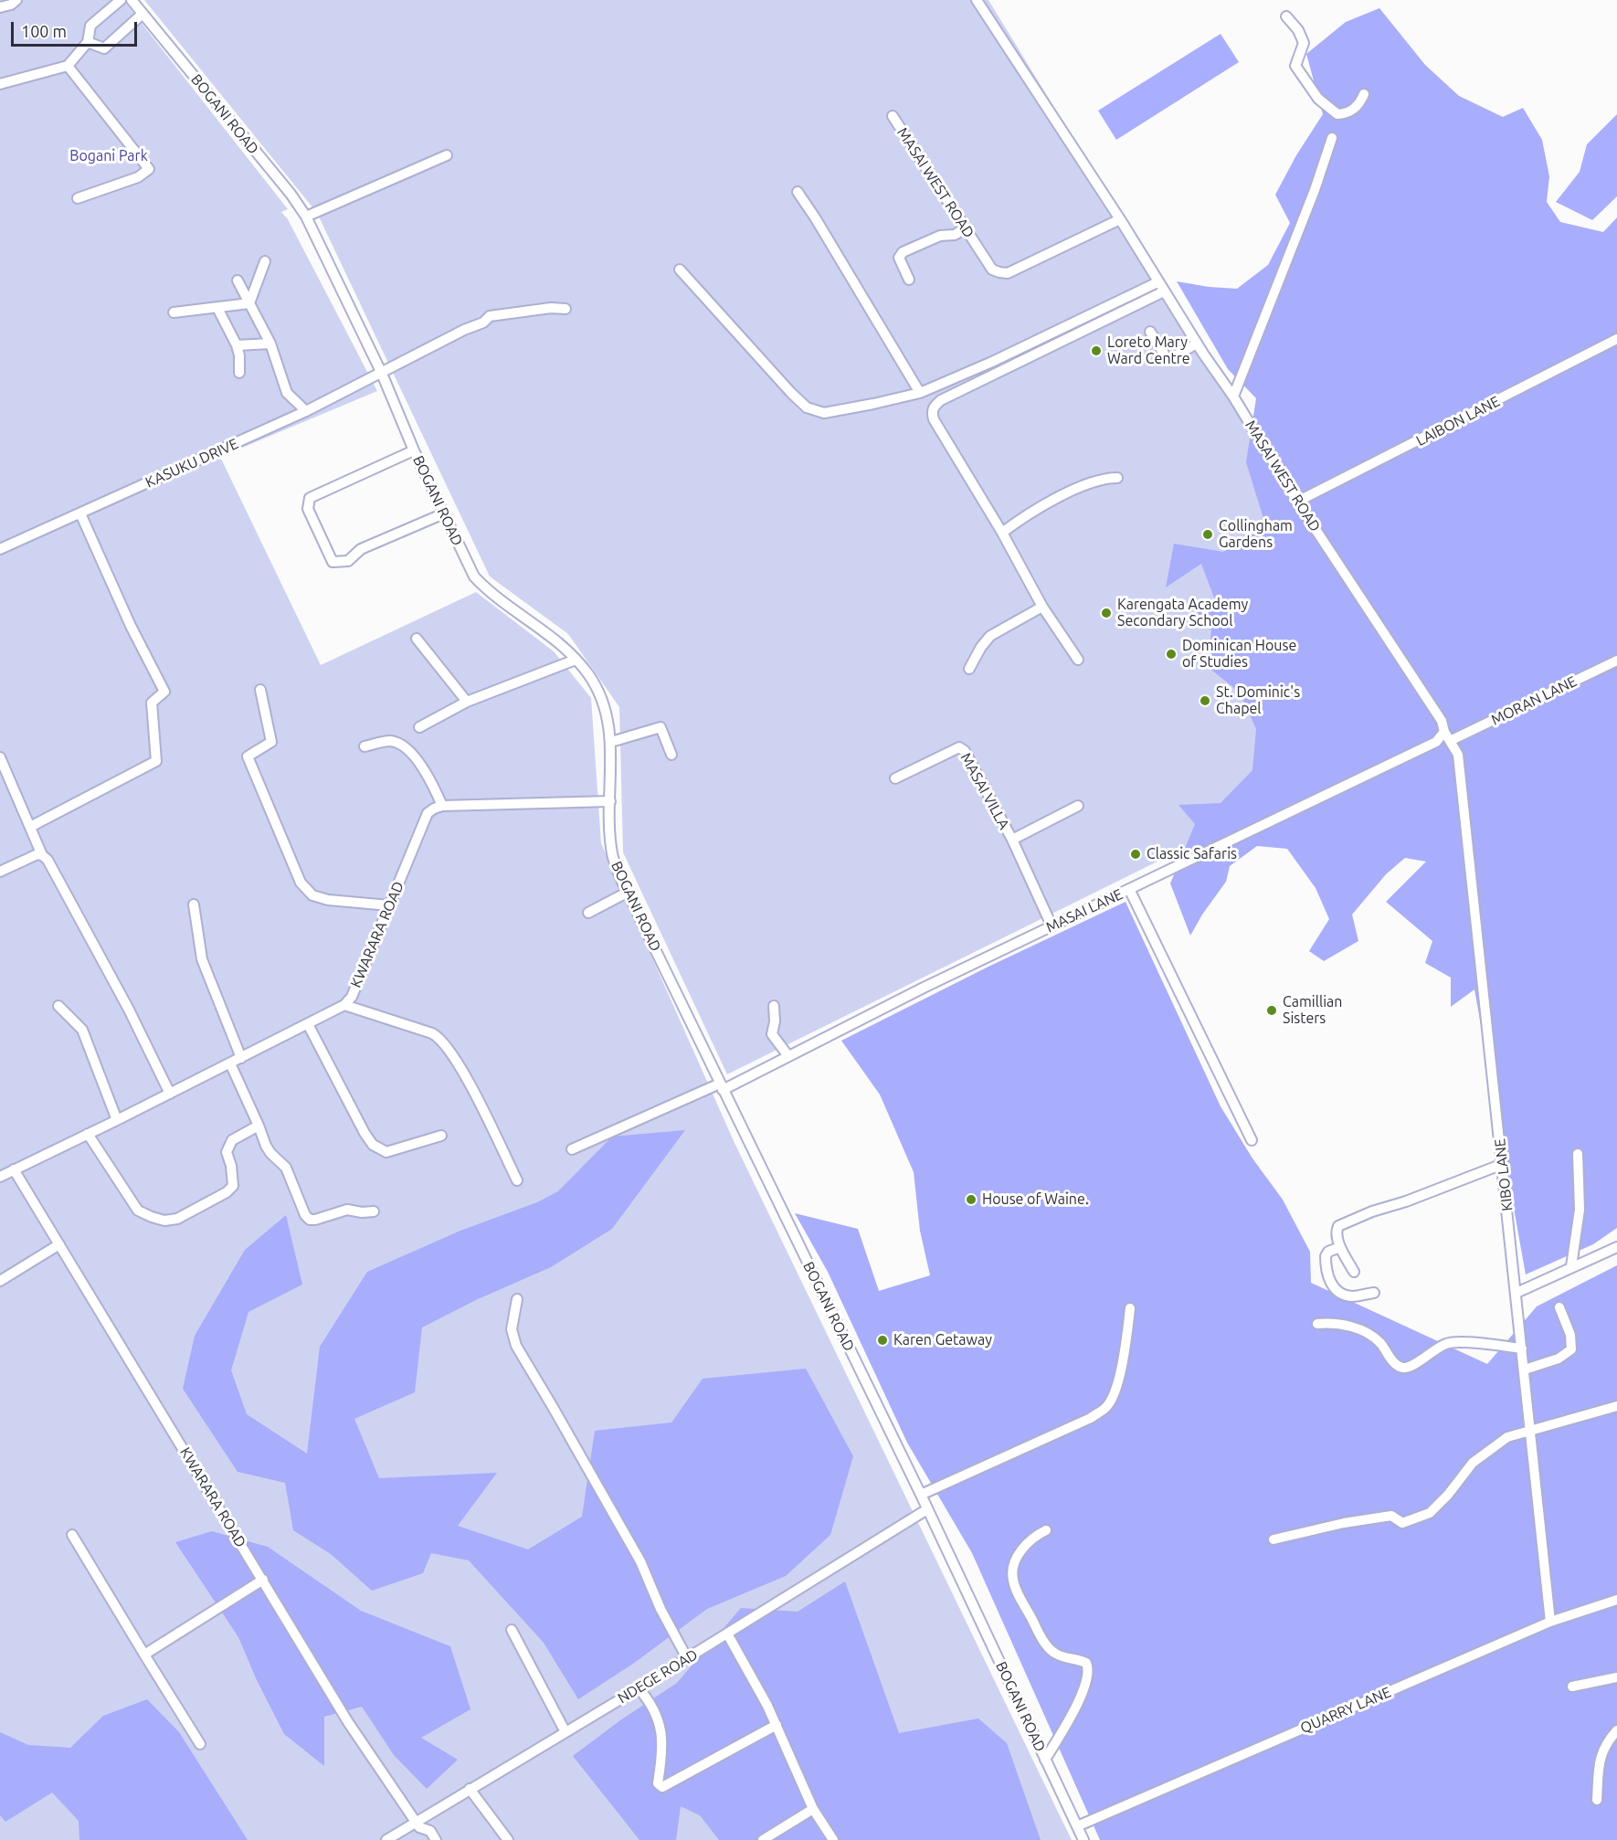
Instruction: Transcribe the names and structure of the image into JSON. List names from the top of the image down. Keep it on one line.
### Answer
{"streets":{"street":["BOGANI ROAD","MASAI WEST ROAD","LAIBON LANE","KASUKU DRIVE","MORAN LANE","MASAI VILLA","MASAI LANE","KWARARA ROAD","KIBO LANE","NDEGE ROAD","QUARRY LANE"]},"crossings":[["BOGANI ROAD","KASUKU DRIVE"],["BOGANI ROAD","MASAI LANE"],["BOGANI ROAD","NDEGE ROAD"],["BOGANI ROAD","QUARRY LANE"],["MASAI WEST ROAD","LAIBON LANE"],["MASAI WEST ROAD","MASAI LANE"],["MASAI WEST ROAD","KIBO LANE"],["MORAN LANE","KIBO LANE"],["MASAI VILLA","MASAI LANE"],["MASAI LANE","KIBO LANE"],["KWARARA ROAD","NDEGE ROAD"],["KIBO LANE","QUARRY LANE"]],"parks":["Bogani Park"],"places":["Loreto Mary Ward Centre","Collingham Gardens","Karengata Academy Secondary School","Dominican House of Studies","St. Dominic's Chapel","Classic Safaris","Camillian Sisters","House of Waine.","Karen Getaway"],"scale_bar":"100 m"}
